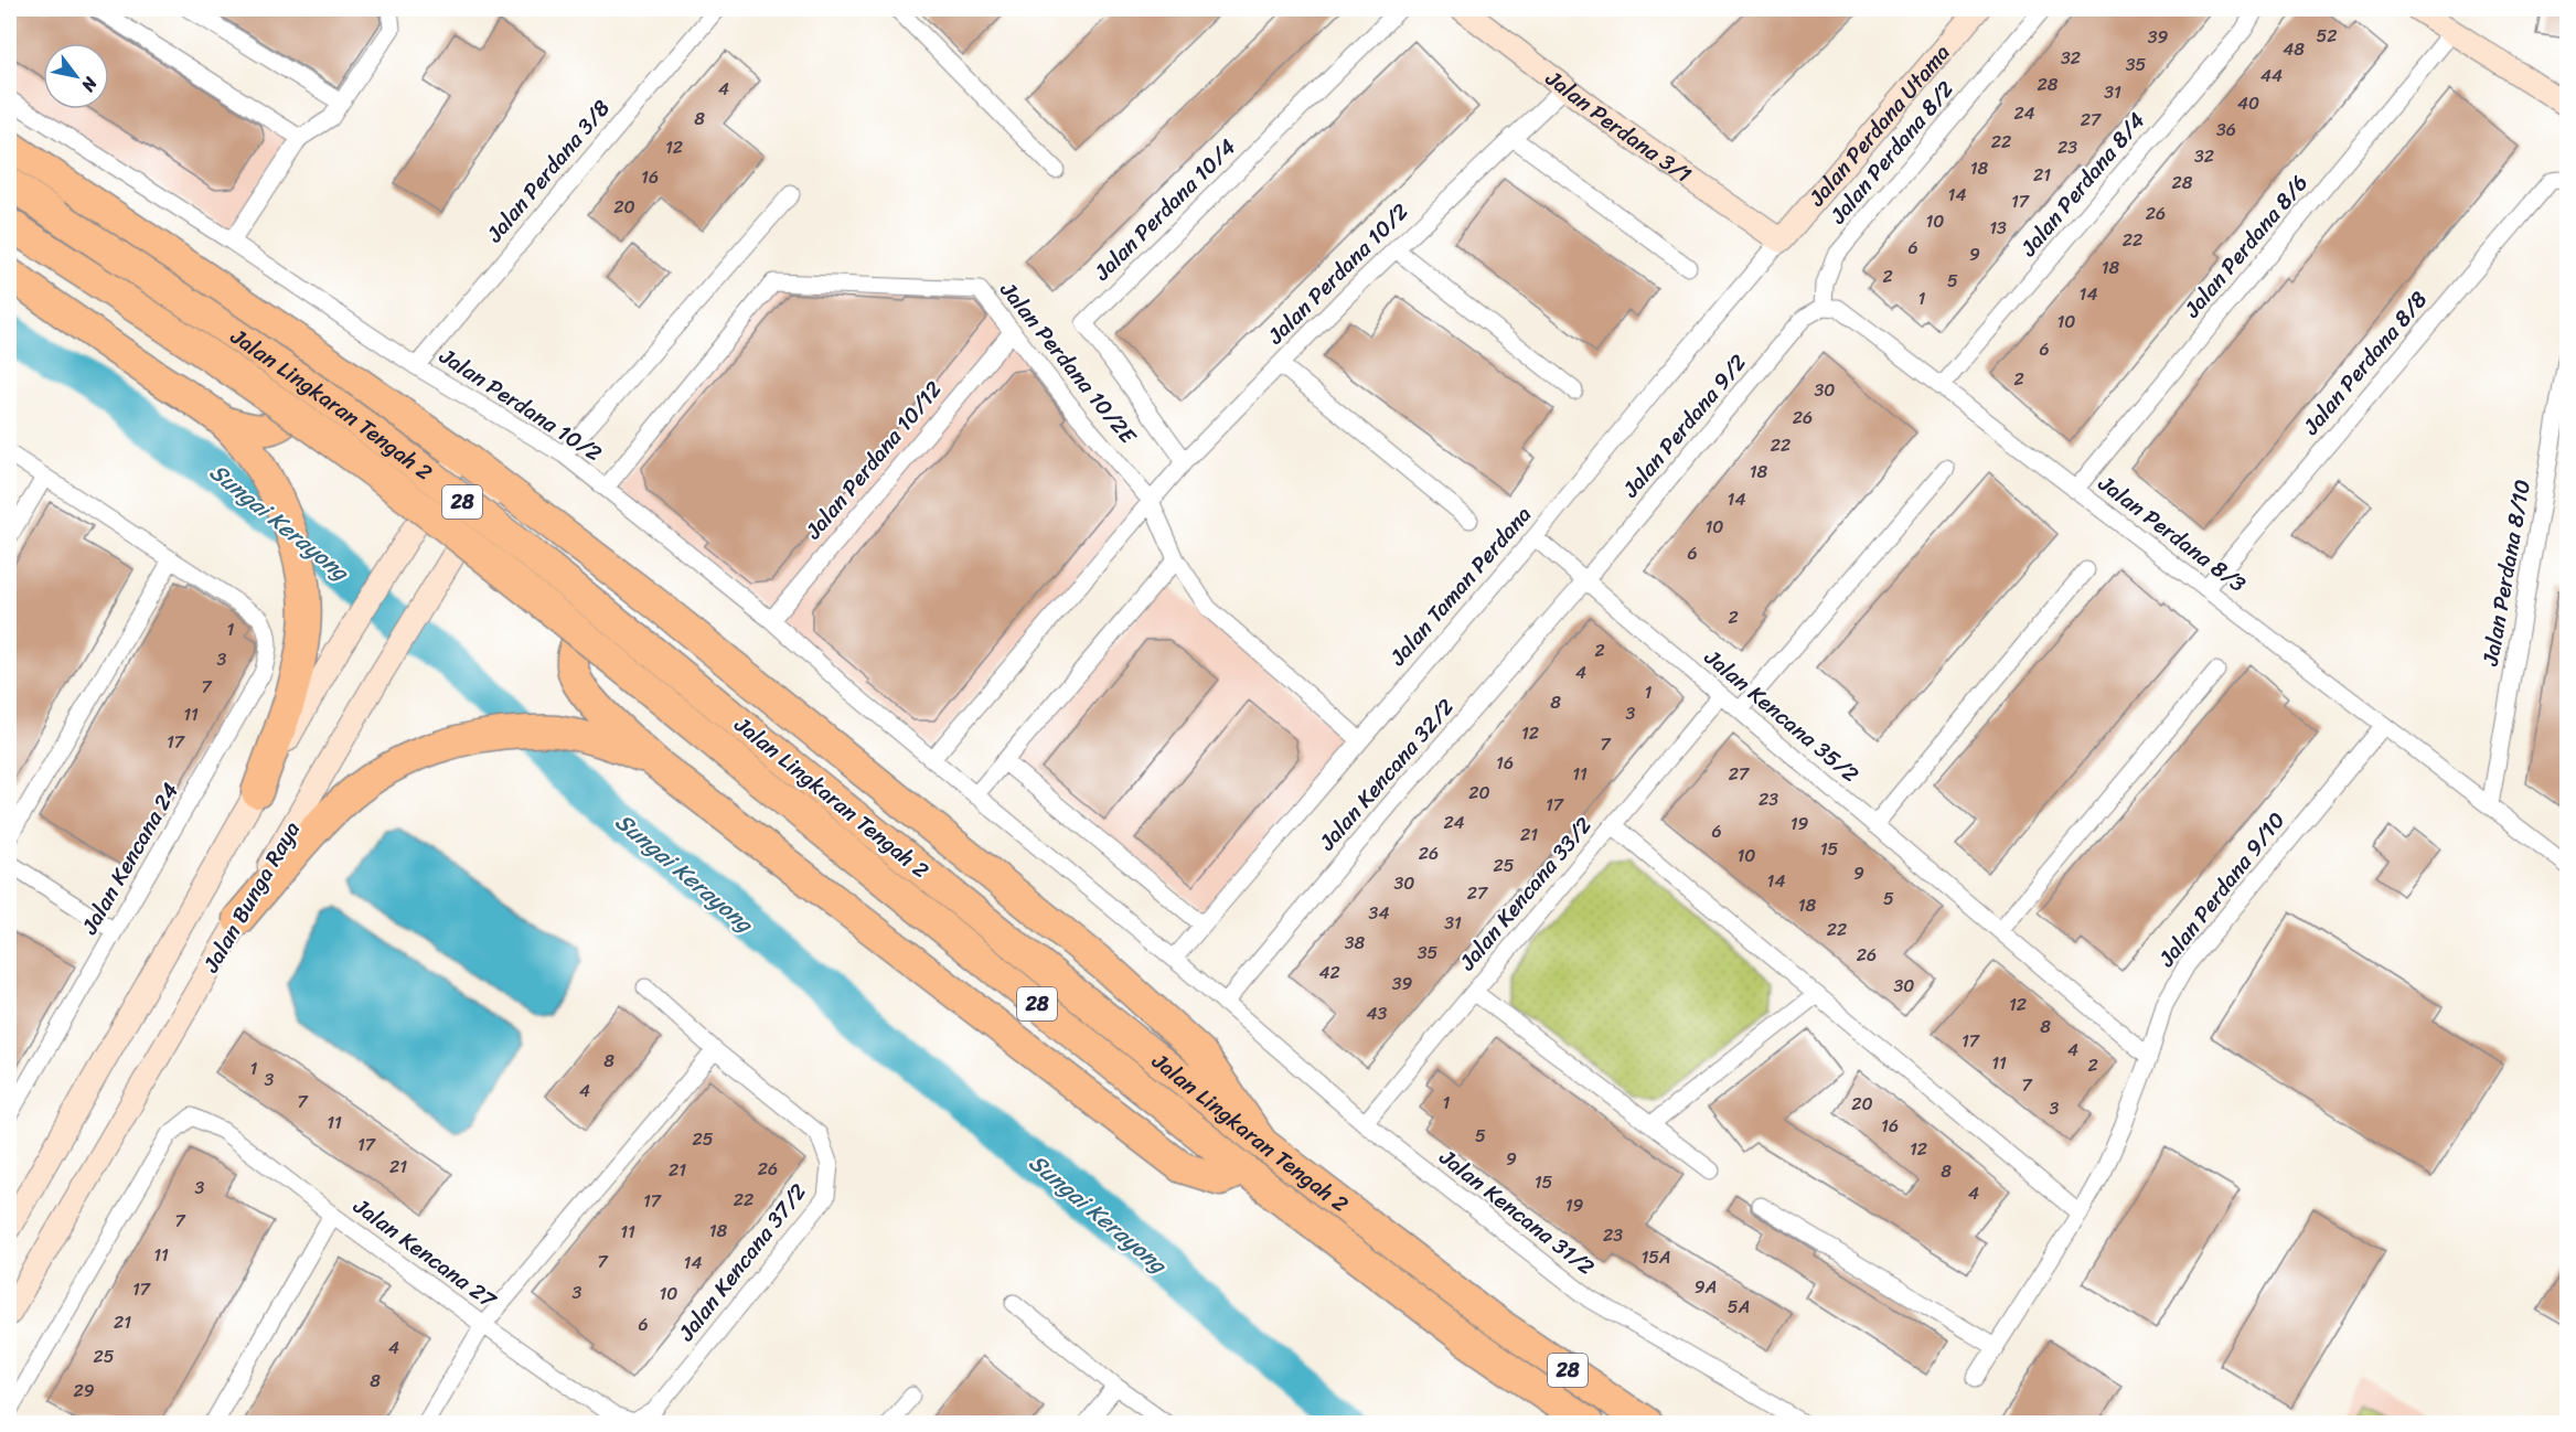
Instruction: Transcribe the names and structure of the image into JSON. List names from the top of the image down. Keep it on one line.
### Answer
{"streets":{"highway":["Jalan Lingkaran Tengah 2","28"],"street":["Jalan Perdana Utama","Jalan Perdana 3/1","Jalan Perdana 8/2","Jalan Perdana 3/8","Jalan Perdana 8/4","Jalan Perdana 10/4","Jalan Perdana 8/6","Jalan Perdana 10/2","Jalan Perdana 10/2E","Jalan Perdana 8/8","Jalan Perdana 9/2","Jalan Perdana 10/12","Jalan Perdana 8/3","Jalan Perdana 8/10","Jalan Taman Perdana","Jalan Kencana 35/2","Jalan Kencana 32/2","Jalan Kencana 24","Jalan Perdana 9/10","Jalan Kencana 33/2","Jalan Bunga Raya","Jalan Kencana 31/2","Jalan Kencana 27","Jalan Kencana 37/2"]},"crossings":[["Jalan Perdana Utama","Jalan Perdana 3/1"],["Jalan Perdana Utama","Jalan Taman Perdana"],["Jalan Perdana 3/1","Jalan Perdana 10/2"],["Jalan Perdana 3/1","Jalan Taman Perdana"],["Jalan Perdana 8/2","Jalan Perdana 9/2"],["Jalan Perdana 8/2","Jalan Perdana 8/3"],["Jalan Perdana 3/8","Jalan Perdana 10/2"],["Jalan Perdana 8/4","Jalan Perdana 8/3"],["Jalan Perdana 10/4","Jalan Perdana 10/2"],["Jalan Perdana 8/6","Jalan Perdana 8/3"],["Jalan Perdana 10/2","Jalan Perdana 10/2E"],["Jalan Perdana 10/2","Jalan Perdana 10/12"],["Jalan Perdana 10/2","Jalan Taman Perdana"],["Jalan Perdana 10/2","Jalan Kencana 32/2"],["Jalan Perdana 10/2","Jalan Kencana 31/2"],["Jalan Perdana 10/2E","Jalan Perdana 10/12"],["Jalan Perdana 8/8","Jalan Perdana 8/3"],["Jalan Perdana 9/2","Jalan Perdana 8/3"],["Jalan Perdana 9/2","Jalan Kencana 35/2"],["Jalan Perdana 9/2","Jalan Kencana 32/2"],["Jalan Perdana 8/3","Jalan Perdana 8/10"],["Jalan Perdana 8/3","Jalan Perdana 9/10"],["Jalan Taman Perdana","Jalan Kencana 35/2"],["Jalan Kencana 35/2","Jalan Kencana 32/2"],["Jalan Kencana 35/2","Jalan Perdana 9/10"],["Jalan Kencana 35/2","Jalan Kencana 33/2"],["Jalan Kencana 32/2","Jalan Kencana 31/2"],["Jalan Kencana 33/2","Jalan Kencana 31/2"],["Jalan Kencana 27","Jalan Kencana 37/2"]],"water":["Sungai Kerayong"],"house_numbers":["52","39","48","32","35","44","28","4","31","40","24","8","27","36","22","12","23","32","18","21","16","28","14","17","20","26","10","13","22","6","9","18","2","5","14","1","10","6","2","30","26","22","18","14","10","6","2","1","2","3","4","7","1","8","3","11","12","17","7","16","11","27","20","23","17","24","19","6","21","15","26","10","25","9","14","30","27","5","18","34","31","22","38","35","26","42","39","30","12","43","8","17","4","8","11","2","1","3","7","4","7","1","20","3","11","16","5","25","17","12","9","21","26","21","8","15","3","4","22","17","19","7","18","11","23","11","15A","7","14","9A","17","3","10","5A","21","6","4","25","8","29"],"north":"bottom right"}
